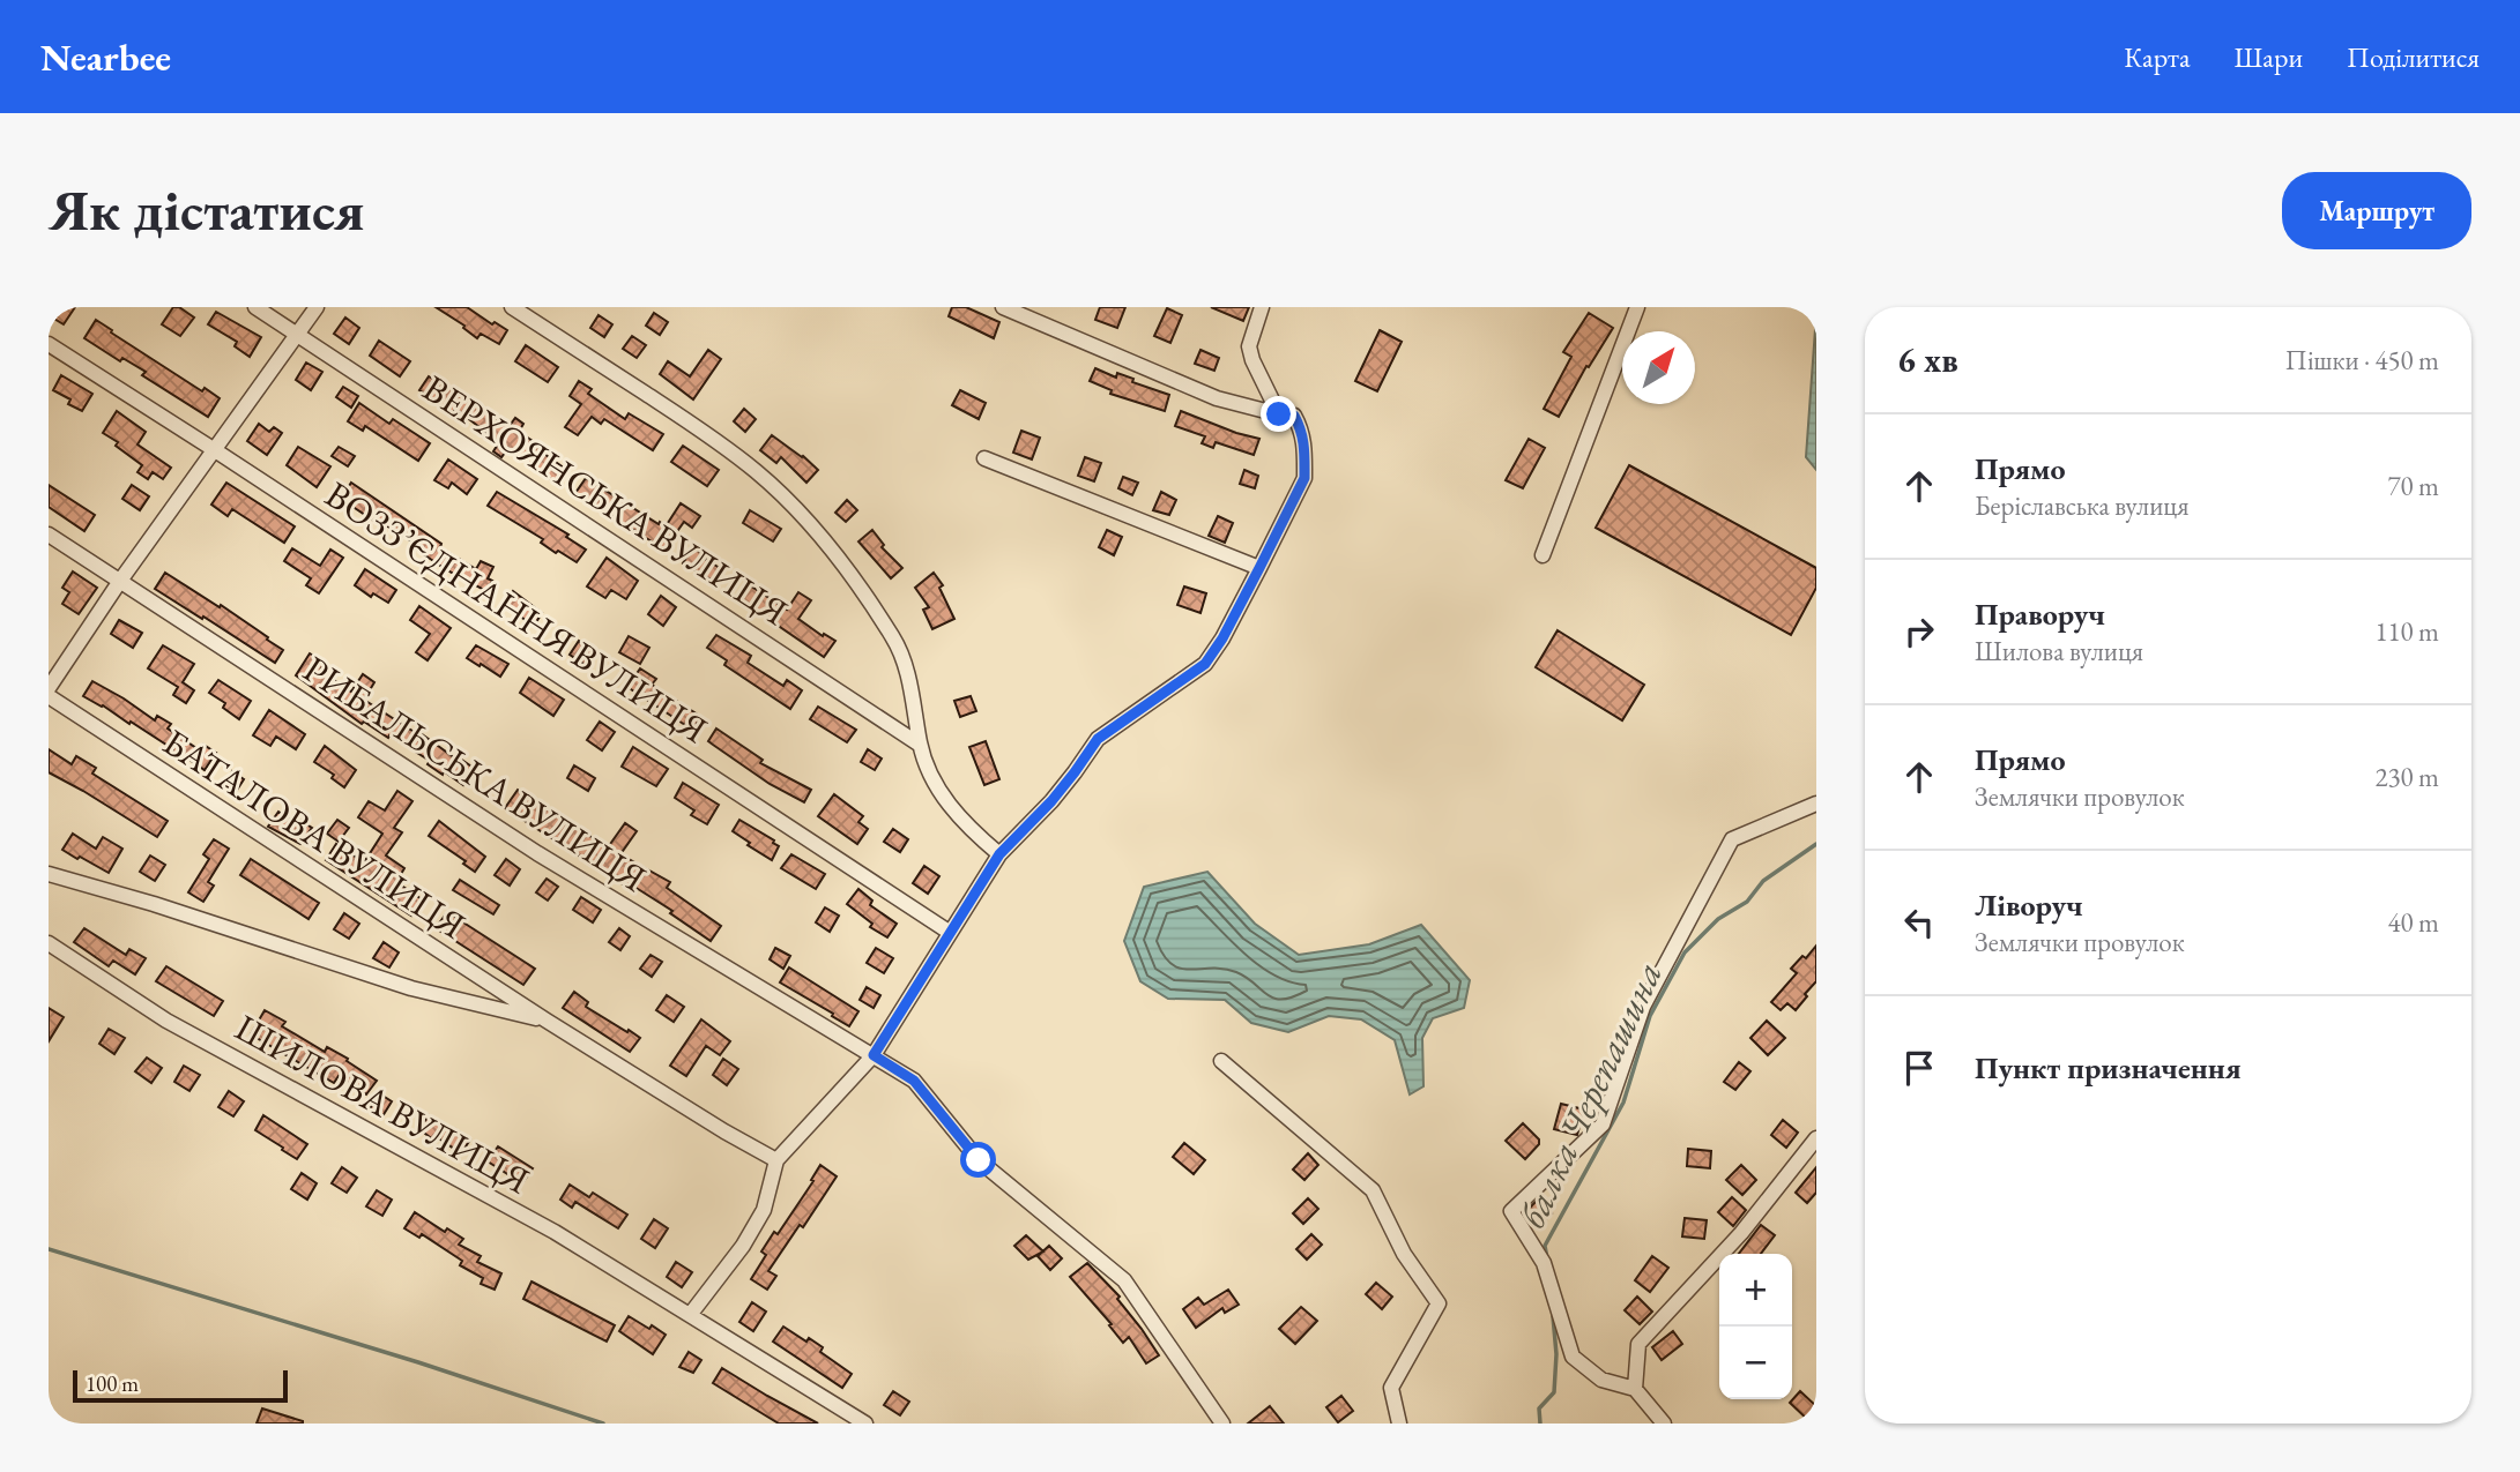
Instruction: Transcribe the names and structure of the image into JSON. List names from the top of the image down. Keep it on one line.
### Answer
{"streets":{"street":["ВЕРХОЯНСЬКА ВУЛИЦЯ","ВОЗЗ’ЄДНАННЯ ВУЛИЦЯ","РИБАЛЬСЬКА ВУЛИЦЯ","БАТАЛОВА ВУЛИЦЯ","ШИЛОВА ВУЛИЦЯ"]},"water":["балка Черепашина"],"scale_bar":"100 m","north":"top right","page":{"header":"Nearbee","nav":["Карта","Шари","Поділитися"],"buttons":"Маршрут","title":"Як дістатися","heading":["6 хв","Пішки · 450 m"],"list":[["Прямо","Беріславська вулиця","70 m"],["Праворуч","Шилова вулиця","110 m"],["Прямо","Землячки провулок","230 m"],["Ліворуч","Землячки провулок","40 m"],"Пункт призначення"],"map_buttons":["+","−"],"scale":"100 m"}}
